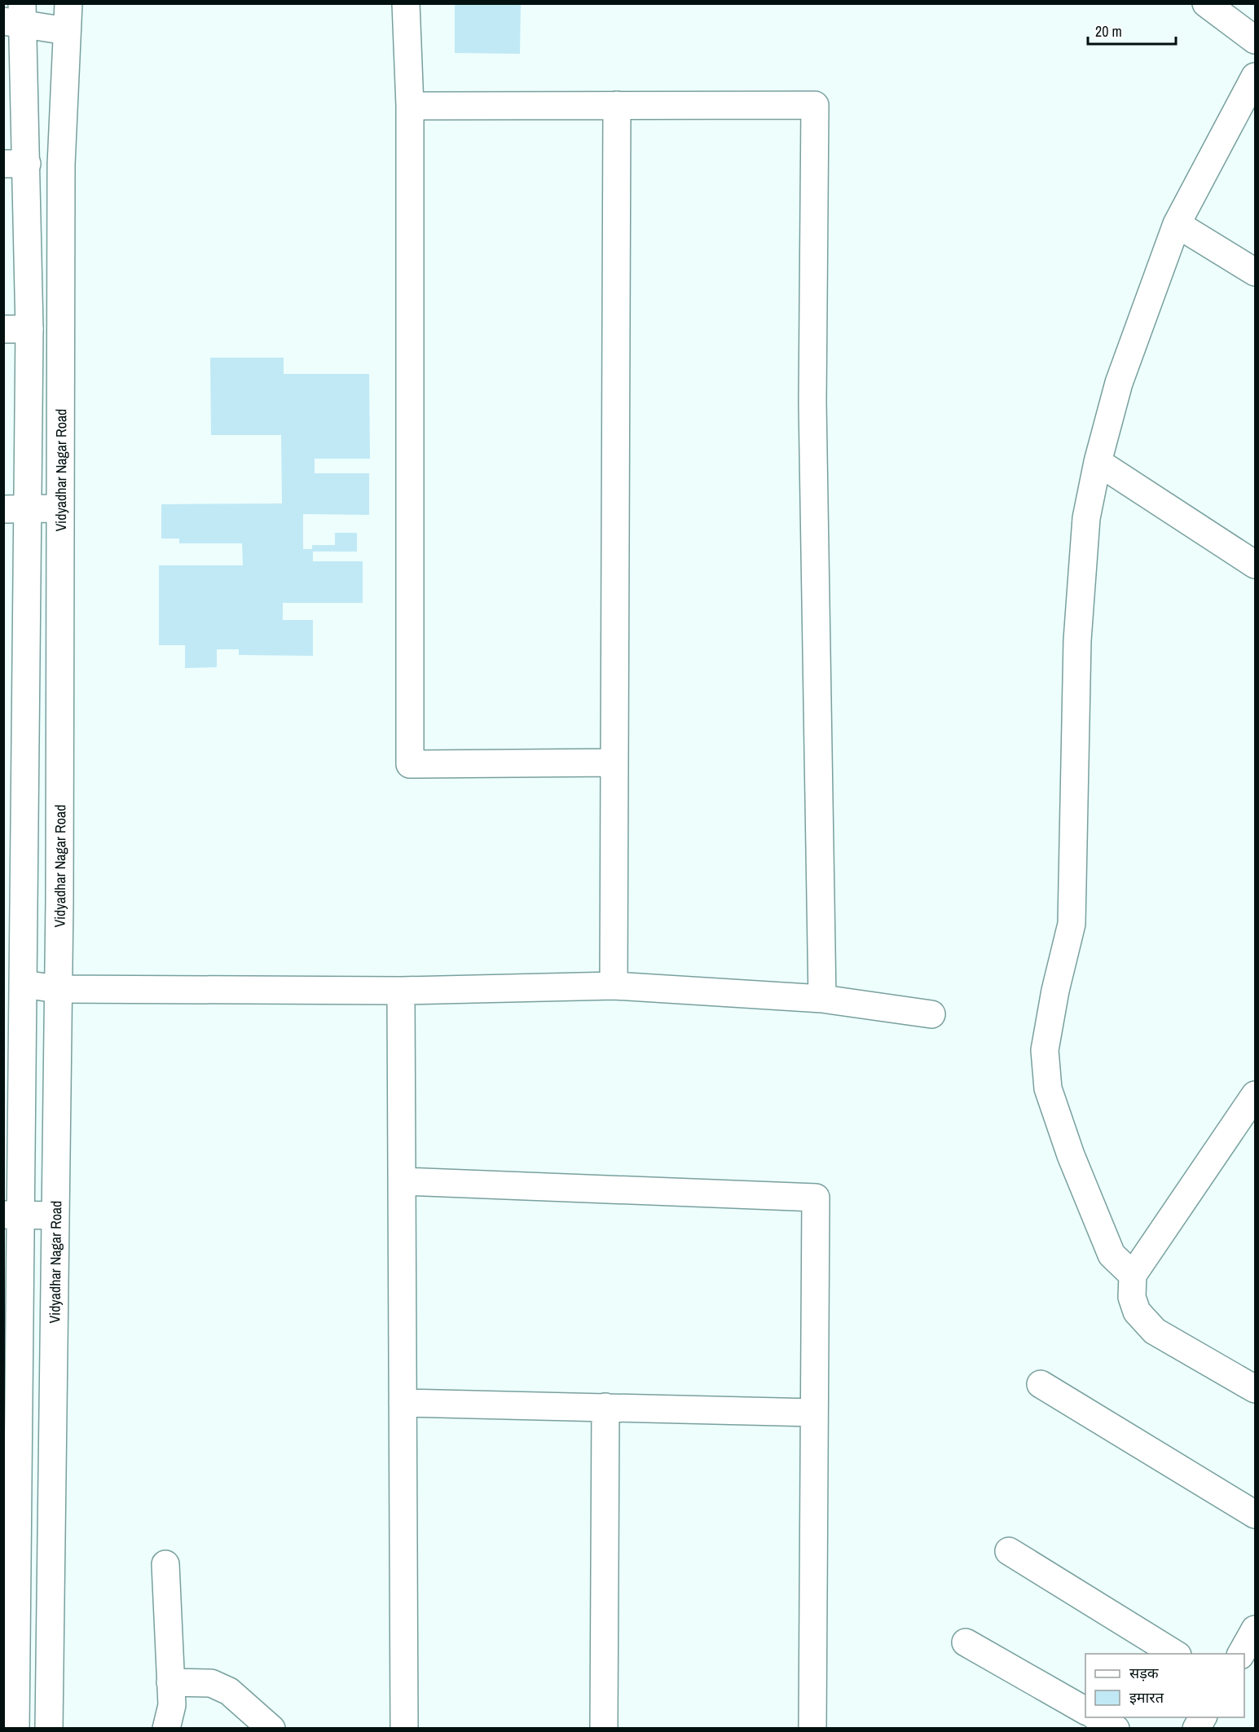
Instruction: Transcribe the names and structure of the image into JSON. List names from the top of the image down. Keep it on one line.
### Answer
{"streets":{"street":["Vidyadhar Nagar Road"]},"legend":["सड़क","इमारत"],"scale_bar":"20 m"}
